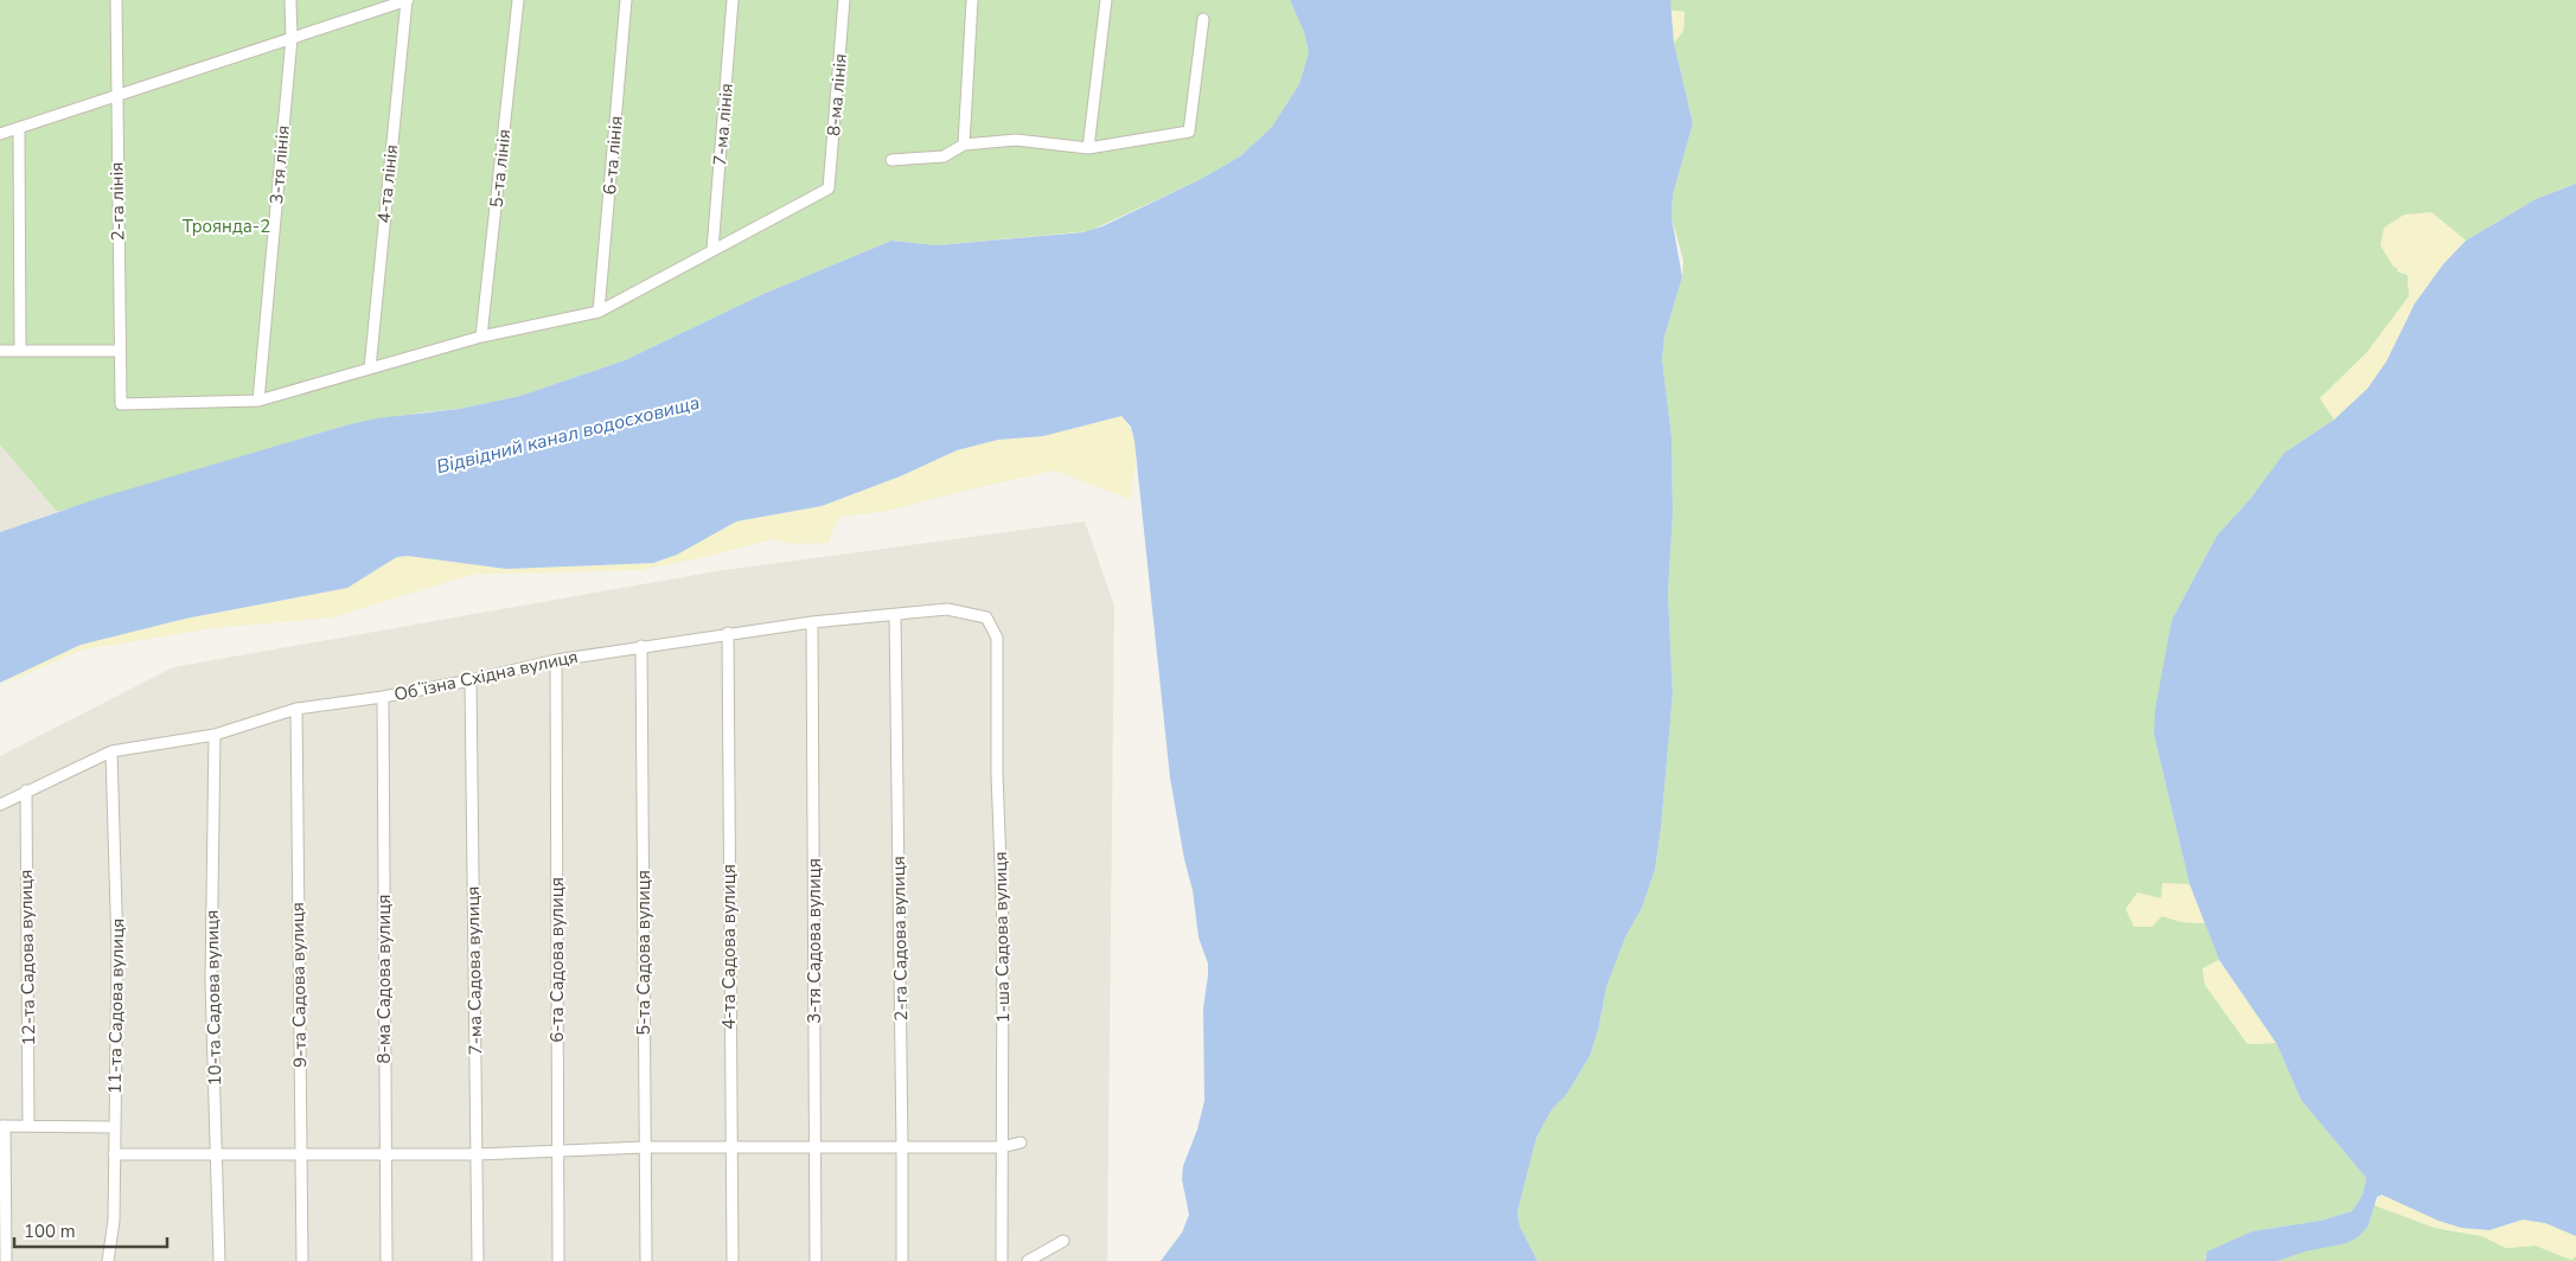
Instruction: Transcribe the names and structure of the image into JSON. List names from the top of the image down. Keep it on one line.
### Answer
{"streets":{"street":["8-ма лінія","7-ма лінія","6-та лінія","3-тя лінія","5-та лінія","4-та лінія","2-га лінія","Обʼїзна Східна вулиця","1-ша Садова вулиця","2-га Садова вулиця","3-тя Садова вулиця","4-та Садова вулиця","5-та Садова вулиця","12-та Садова вулиця","6-та Садова вулиця","7-ма Садова вулиця","8-ма Садова вулиця","9-та Садова вулиця","10-та Садова вулиця","11-та Садова вулиця"]},"crossings":[["8-ма лінія","7-ма лінія"],["3-тя лінія","2-га лінія"],["Обʼїзна Східна вулиця","1-ша Садова вулиця"],["Обʼїзна Східна вулиця","2-га Садова вулиця"],["Обʼїзна Східна вулиця","3-тя Садова вулиця"],["Обʼїзна Східна вулиця","4-та Садова вулиця"],["Обʼїзна Східна вулиця","5-та Садова вулиця"],["Обʼїзна Східна вулиця","12-та Садова вулиця"],["Обʼїзна Східна вулиця","6-та Садова вулиця"],["Обʼїзна Східна вулиця","7-ма Садова вулиця"],["Обʼїзна Східна вулиця","8-ма Садова вулиця"],["Обʼїзна Східна вулиця","9-та Садова вулиця"],["Обʼїзна Східна вулиця","10-та Садова вулиця"],["Обʼїзна Східна вулиця","11-та Садова вулиця"]],"water":["Відвідний канал водосховища"],"parks":["Троянда-2"],"scale_bar":"100 m"}
